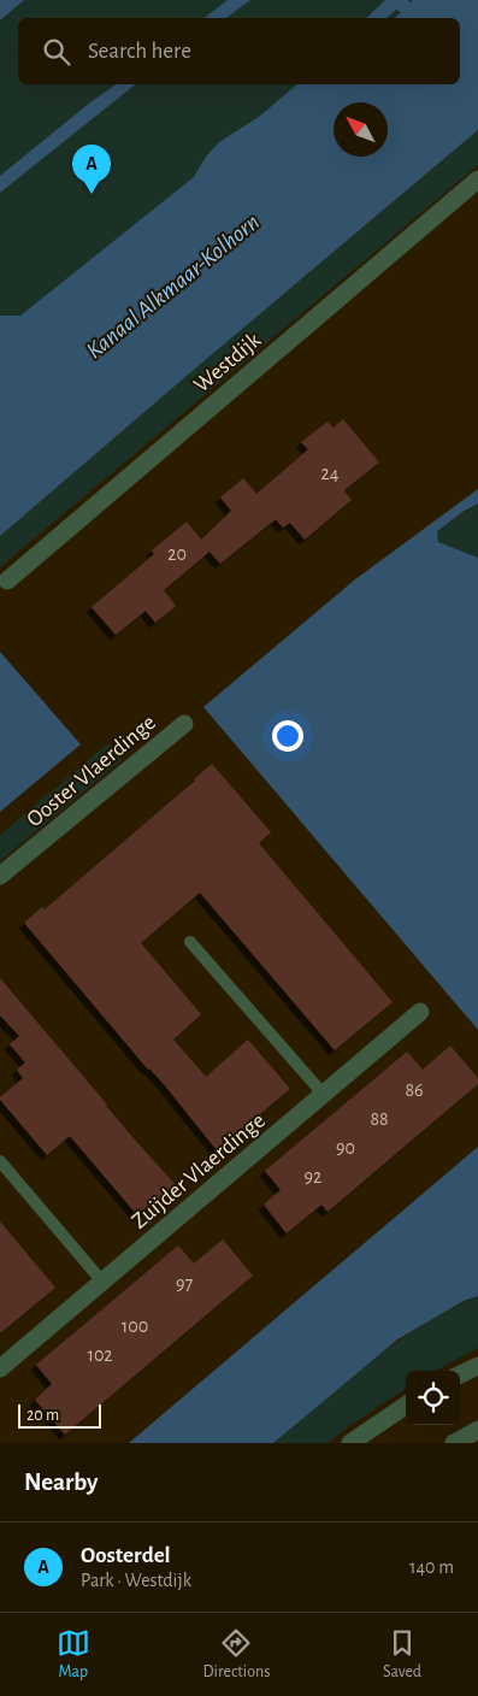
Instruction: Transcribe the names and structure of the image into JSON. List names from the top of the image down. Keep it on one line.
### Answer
{"streets":{"street":["Westdijk","Ooster Vlaerdinge","Zuijder Vlaerdinge"]},"water":["Kanaal Alkmaar-Kolhorn"],"house_numbers":["24","20","86","88","90","92","97","100","102"],"scale_bar":"20 m","north":"top left","page":{"search":"Search here","pins":"A","scale":"20 m","heading":"Nearby","list":[{"mark":"A","name":"Oosterdel","note":"Park · Westdijk","value":"140 m"}],"nav":["Map","Directions","Saved"]}}
